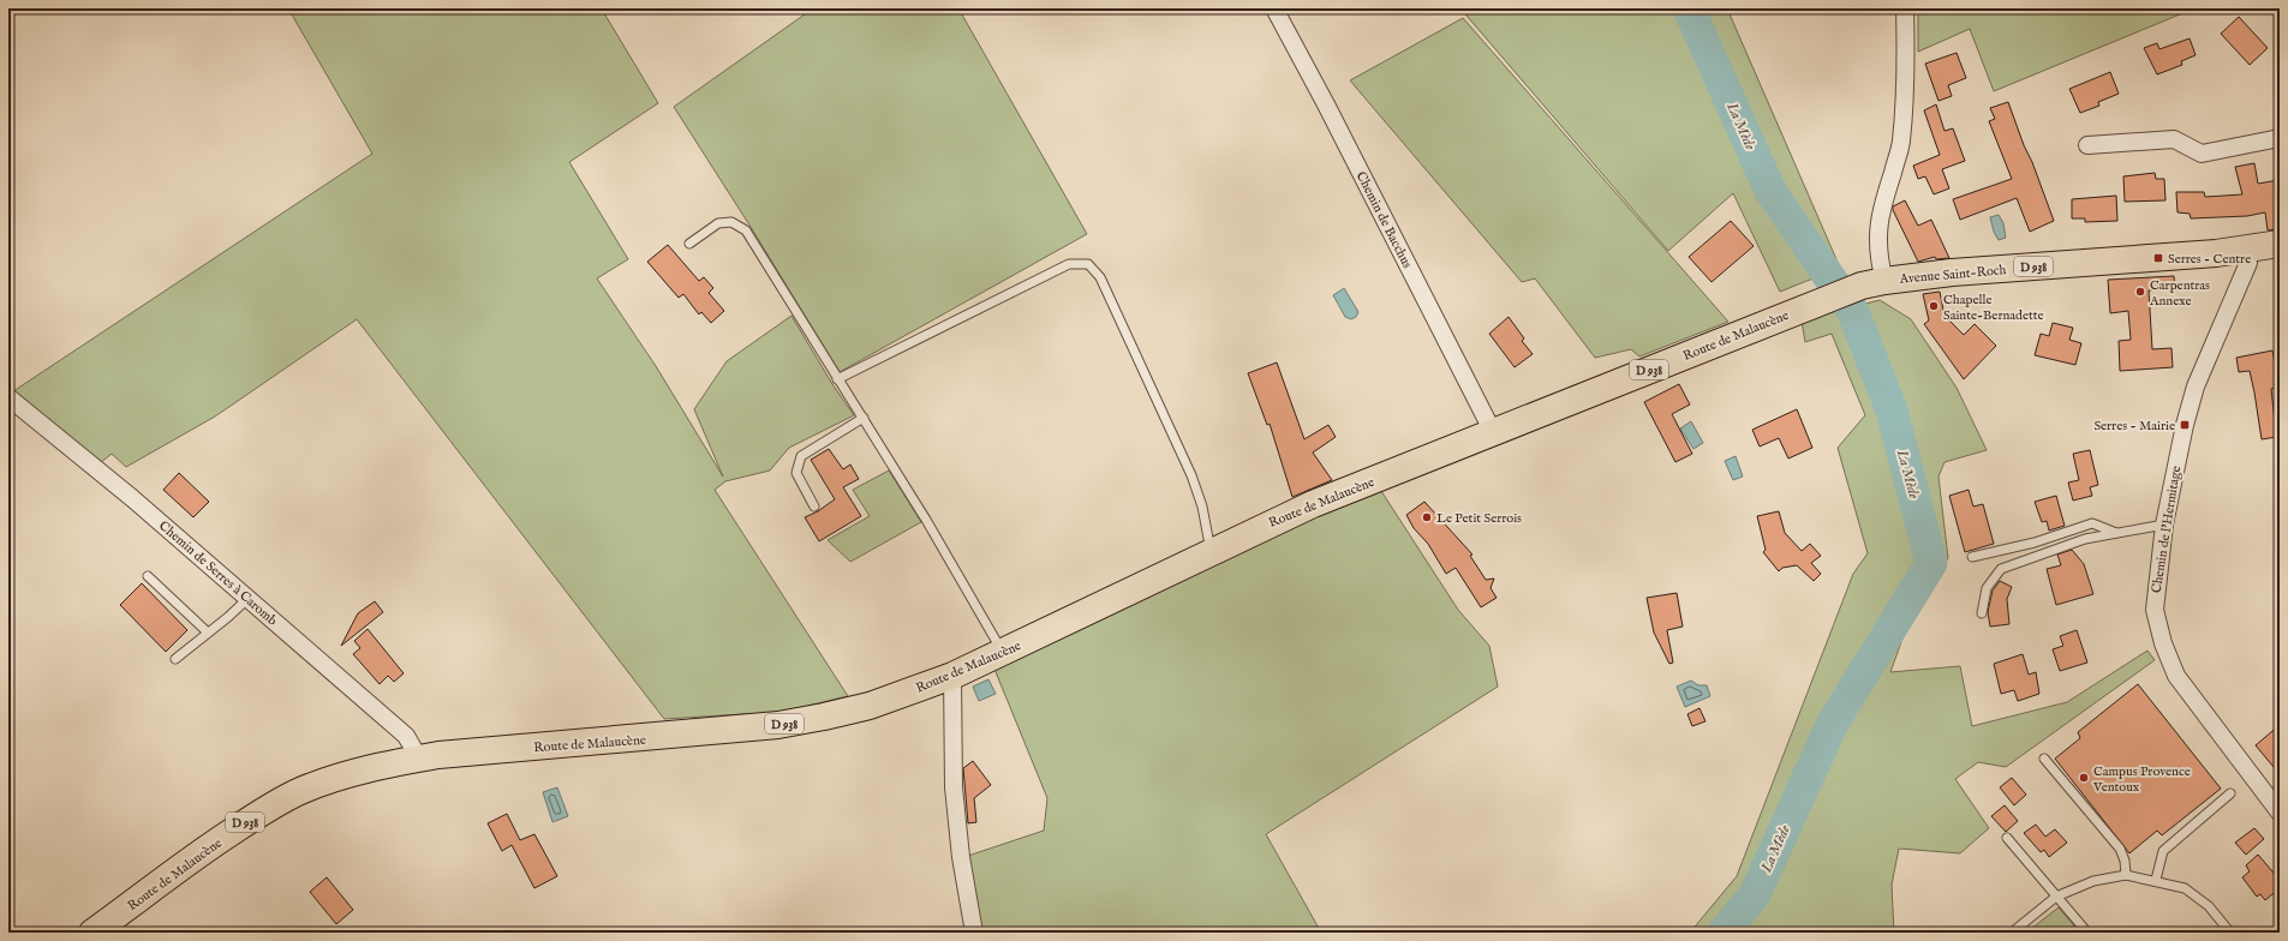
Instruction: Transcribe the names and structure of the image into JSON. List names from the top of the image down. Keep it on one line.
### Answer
{"streets":{"main road":["D 938","Avenue Saint-Roch","Route de Malaucène"],"street":["Chemin de Bacchus","Chemin de l'Hermitage","Chemin de Serres à Caromb"]},"crossings":[["Chemin de Bacchus","Route de Malaucène"],["Avenue Saint-Roch","Route de Malaucène"],["Avenue Saint-Roch","Chemin de l'Hermitage"],["Route de Malaucène","Chemin de Serres à Caromb"]],"water":["La Mède"],"places":{"transit":["Serres - Centre","Serres - Mairie"],"other":["Carpentras Annexe","Chapelle Sainte-Bernadette","Le Petit Serrois","Campus Provence Ventoux"]}}
